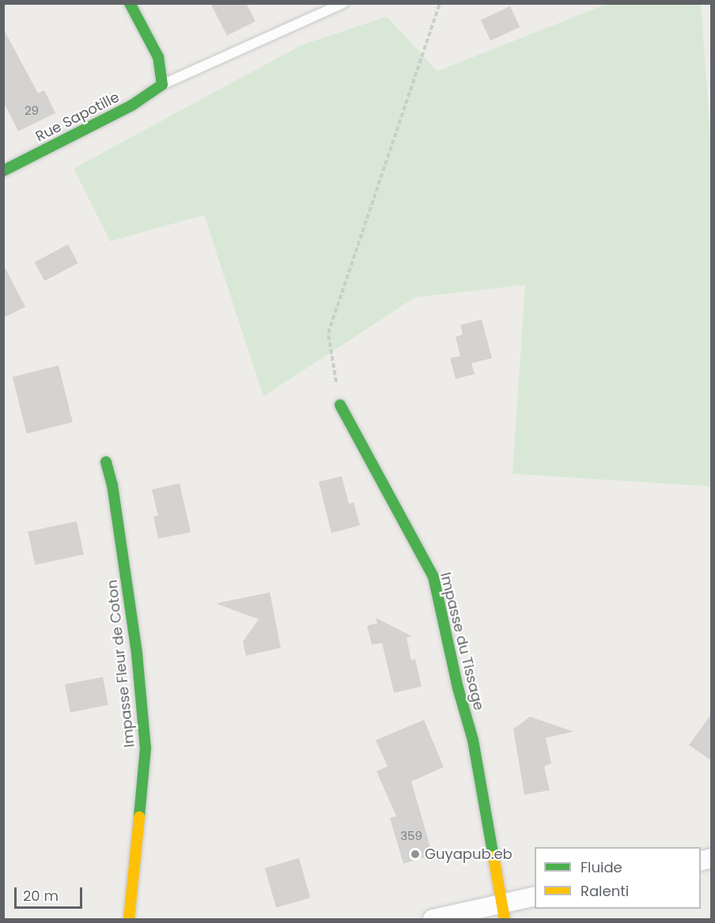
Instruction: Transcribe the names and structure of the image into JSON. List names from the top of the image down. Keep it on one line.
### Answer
{"streets":{"street":["Rue Sapotille","Impasse du Tissage","Impasse Fleur de Coton"]},"places":["Guyapub.eb"],"house_numbers":["29","359"],"legend":["Fluide","Ralenti"],"scale_bar":"20 m"}
